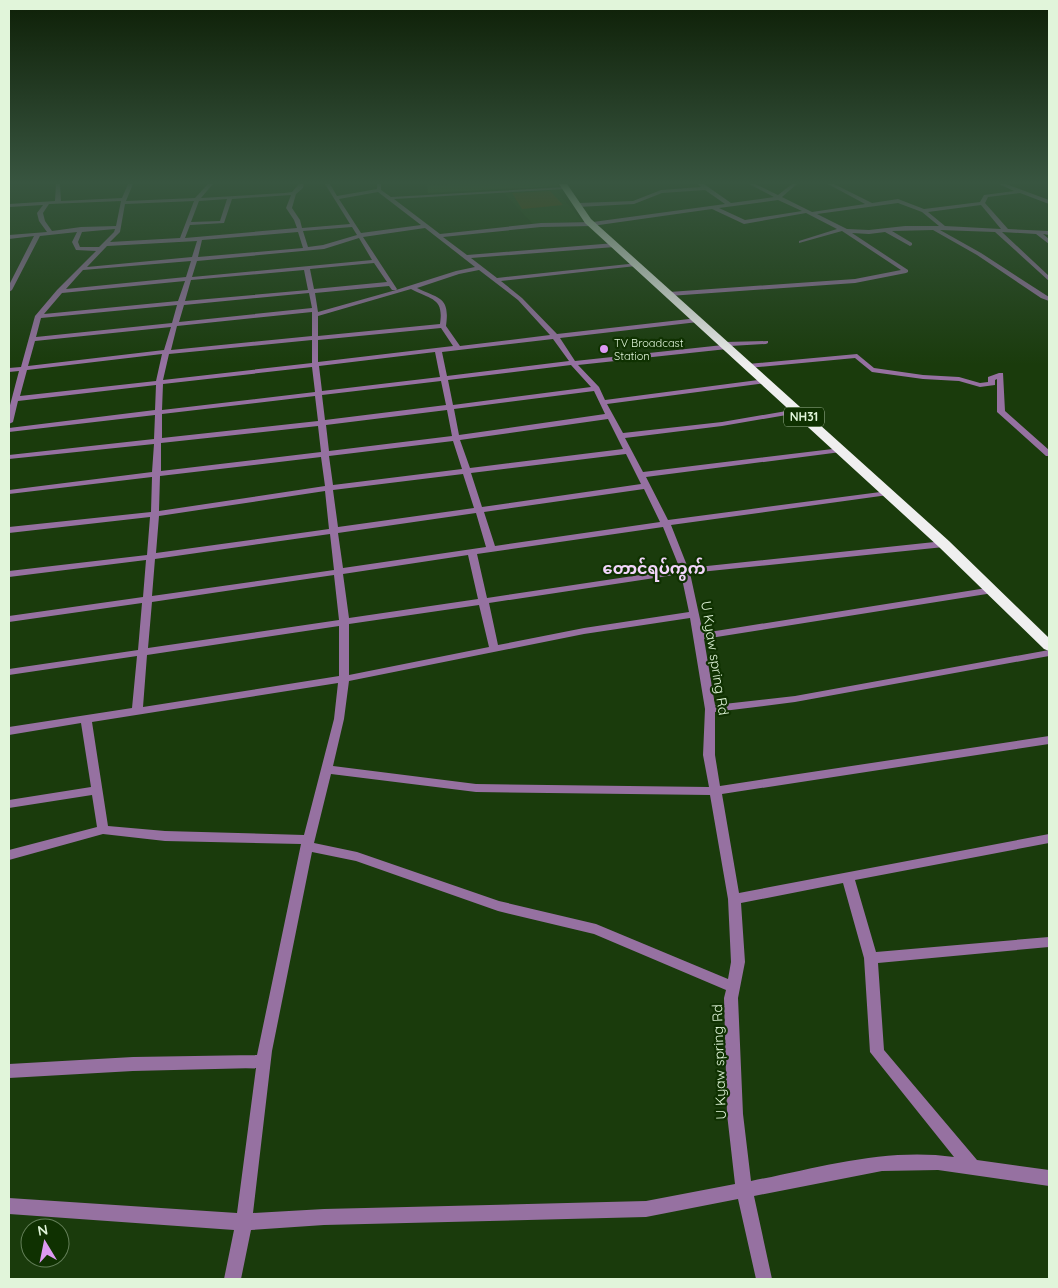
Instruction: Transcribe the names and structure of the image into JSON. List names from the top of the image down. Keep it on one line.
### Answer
{"streets":{"highway":["NH31"],"street":["U Kyaw spring Rd"]},"districts":["တောင်ရပ်ကွက်"],"places":["TV Broadcast Station"],"north":"top"}
